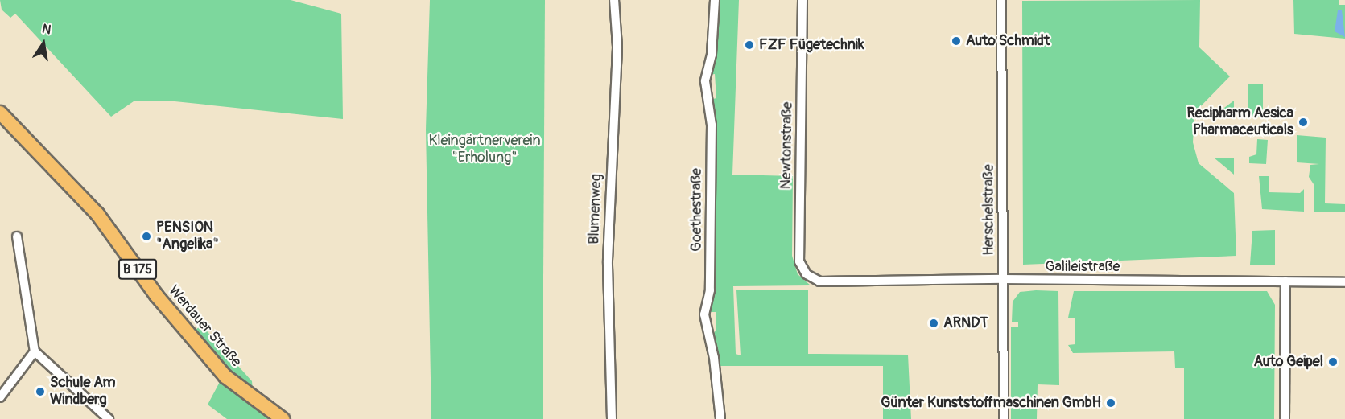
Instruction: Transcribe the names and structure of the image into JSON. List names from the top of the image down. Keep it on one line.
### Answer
{"streets":{"main road":["B 175","Werdauer Straße"],"street":["Newtonstraße","Blumenweg","Goethestraße","Herschelstraße","Galileistraße"]},"crossings":[["Newtonstraße","Galileistraße"],["Herschelstraße","Galileistraße"]],"parks":["Kleingärtnerverein \"Erholung\""],"places":["Auto Schmidt","FZF Fügetechnik","Recipharm Aesica Pharmaceuticals","PENSION \"Angelika\"","ARNDT","Auto Geipel","Schule Am Windberg","Günter Kunststoffmaschinen GmbH"],"north":"top"}
